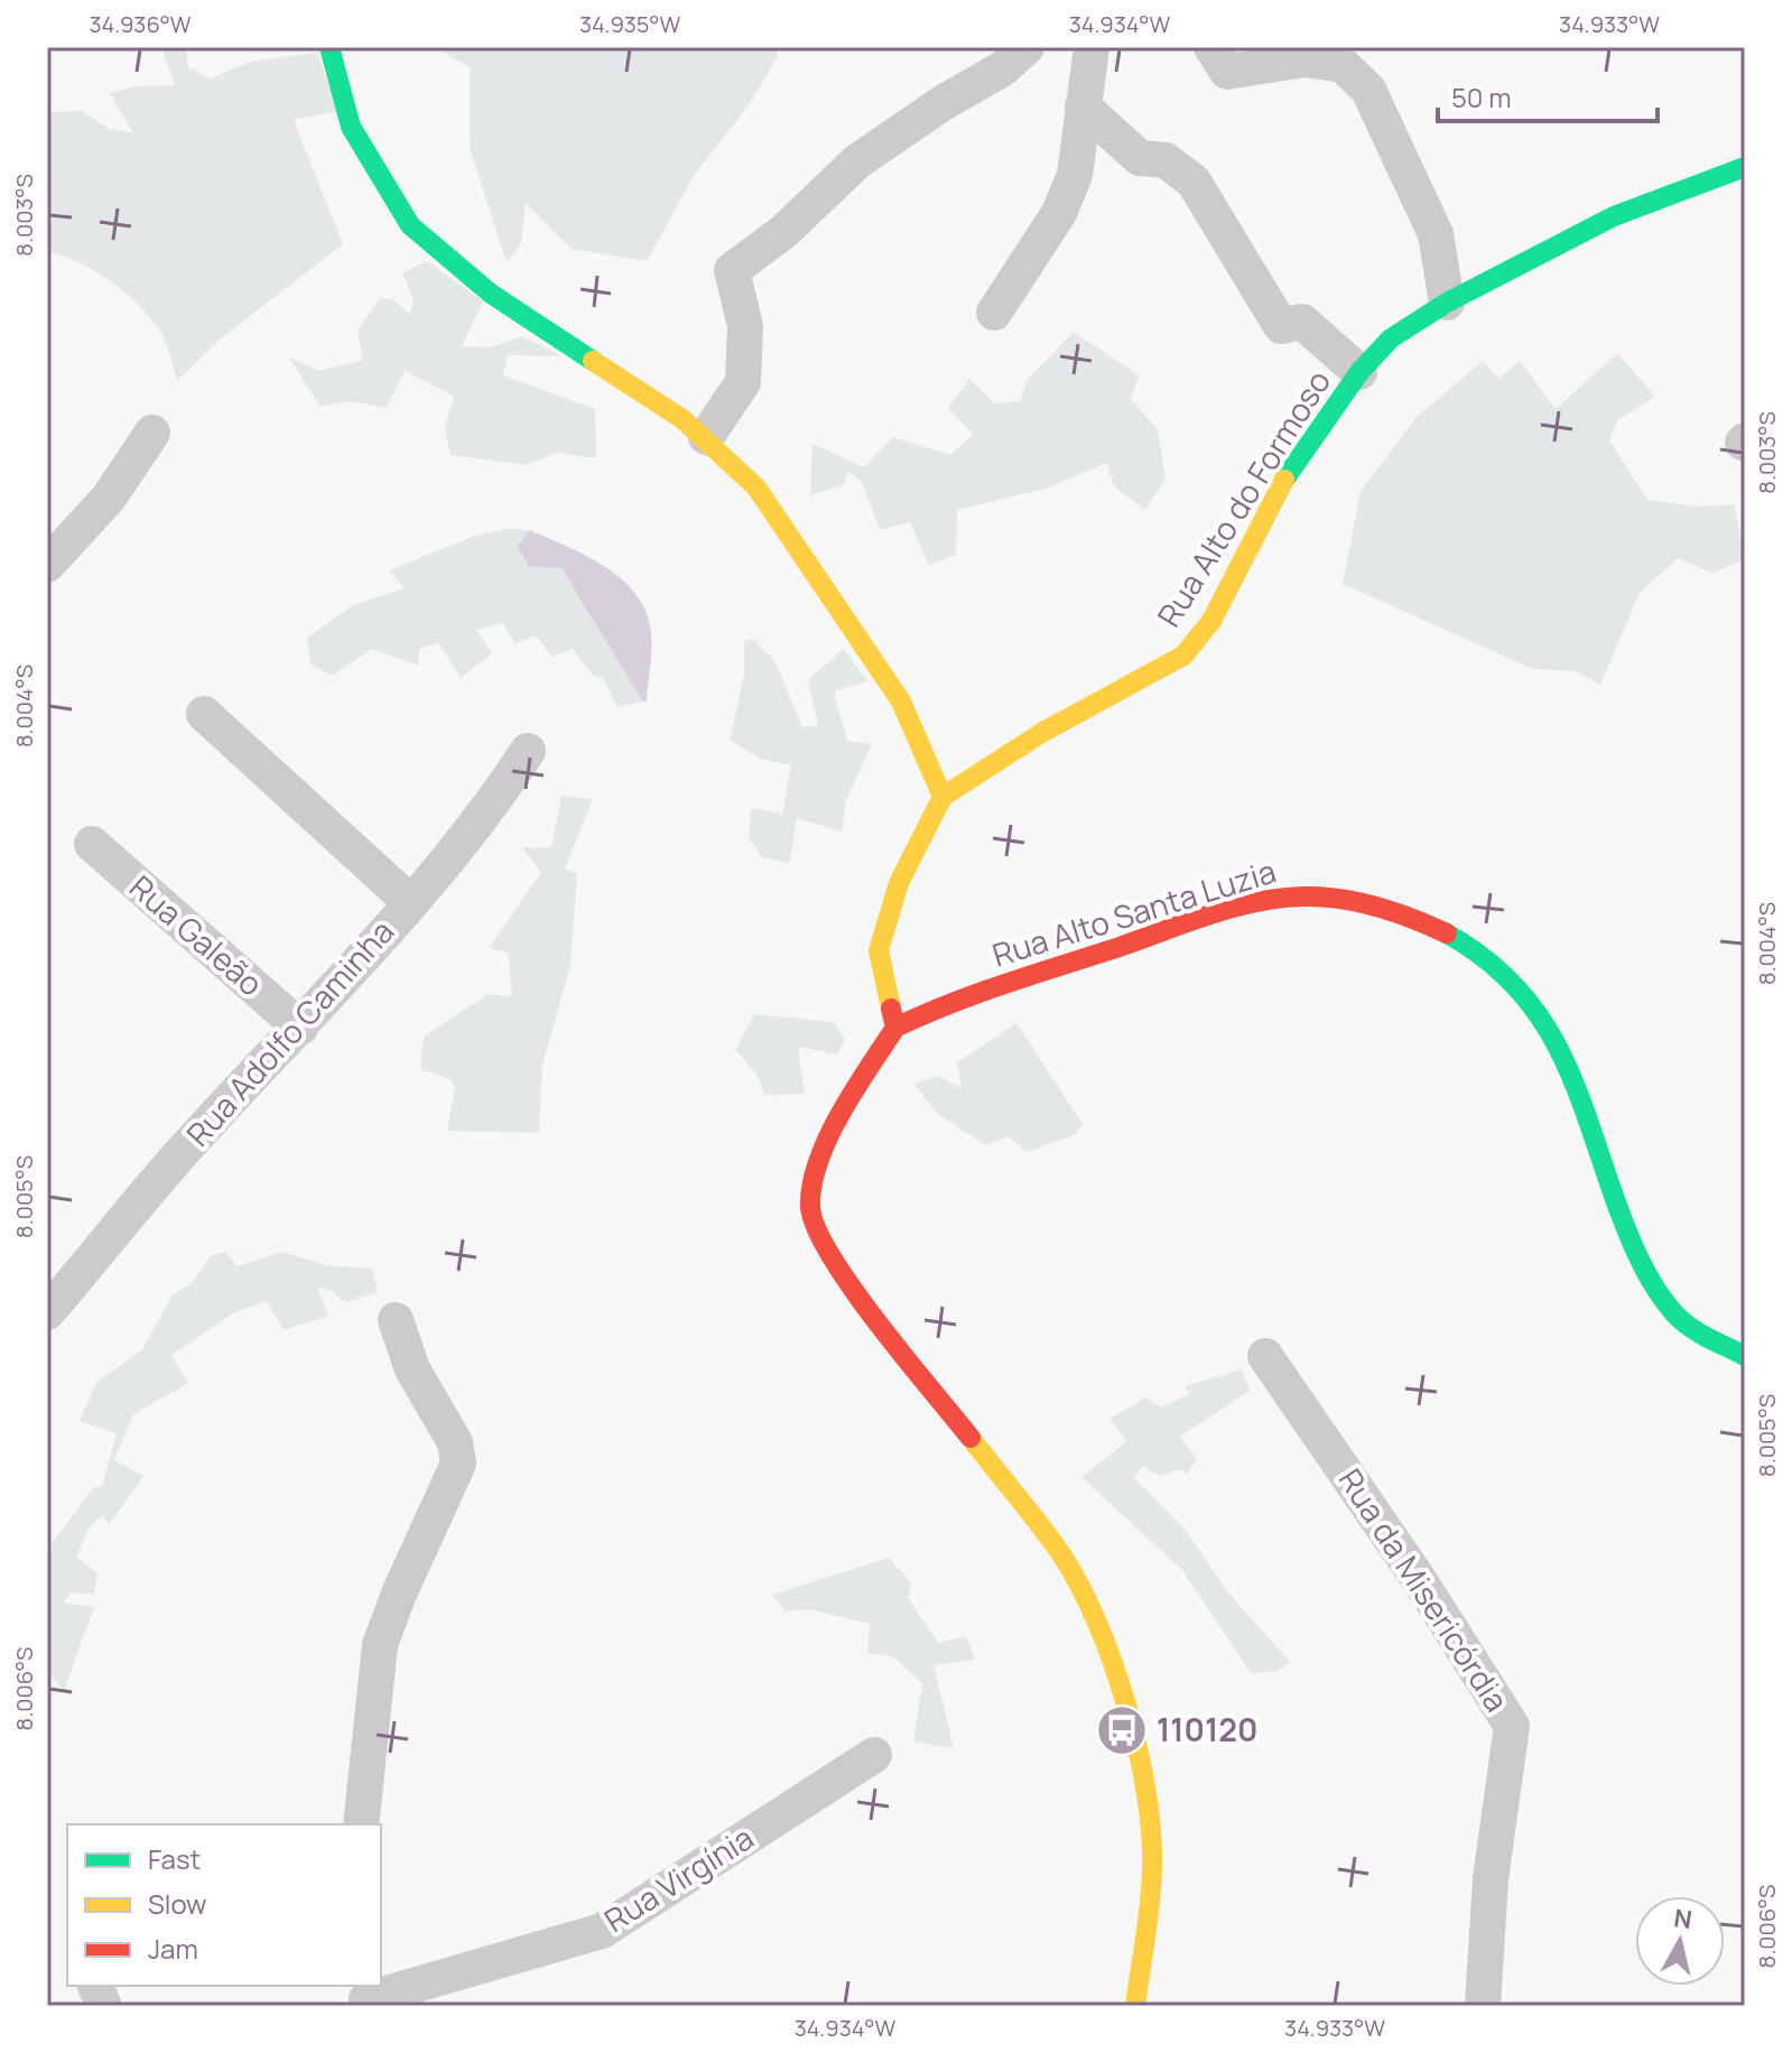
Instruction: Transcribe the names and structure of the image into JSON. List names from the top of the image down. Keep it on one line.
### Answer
{"streets":{"street":["Rua Alto do Formoso","Rua Alto Santa Luzia","Rua Galeão","Rua Adolfo Caminha","Rua da Misericórdia","Rua Virgínia"]},"crossings":[["Rua Galeão","Rua Adolfo Caminha"]],"places":{"bus stop":["110120"]},"legend":["Fast","Slow","Jam"],"scale_bar":"50 m","north":"top","coordinates":["34.936°W","34.935°W","34.934°W","34.933°W","8.003°S","8.004°S","8.005°S","8.006°S"]}
